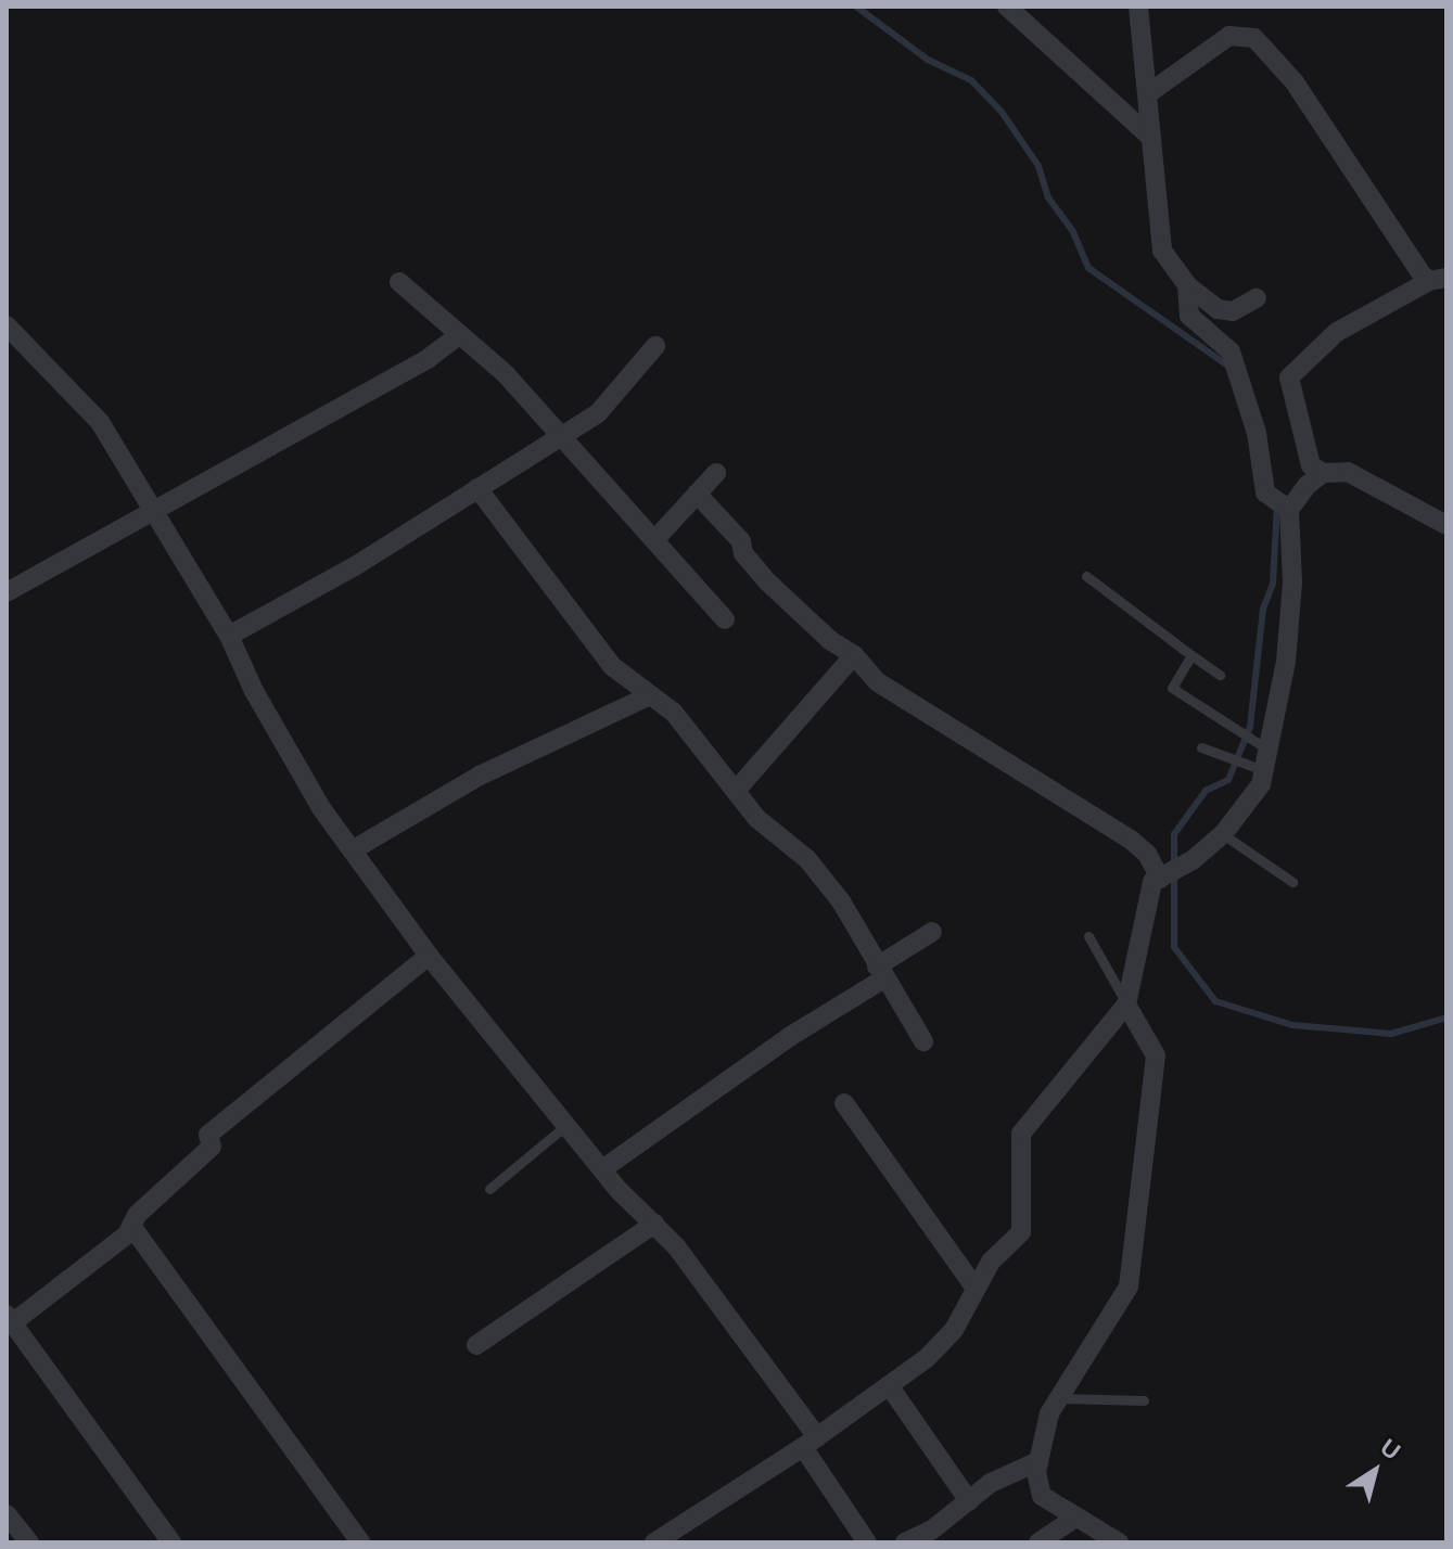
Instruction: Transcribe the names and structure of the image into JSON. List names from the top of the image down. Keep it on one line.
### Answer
{"north":"top right"}
